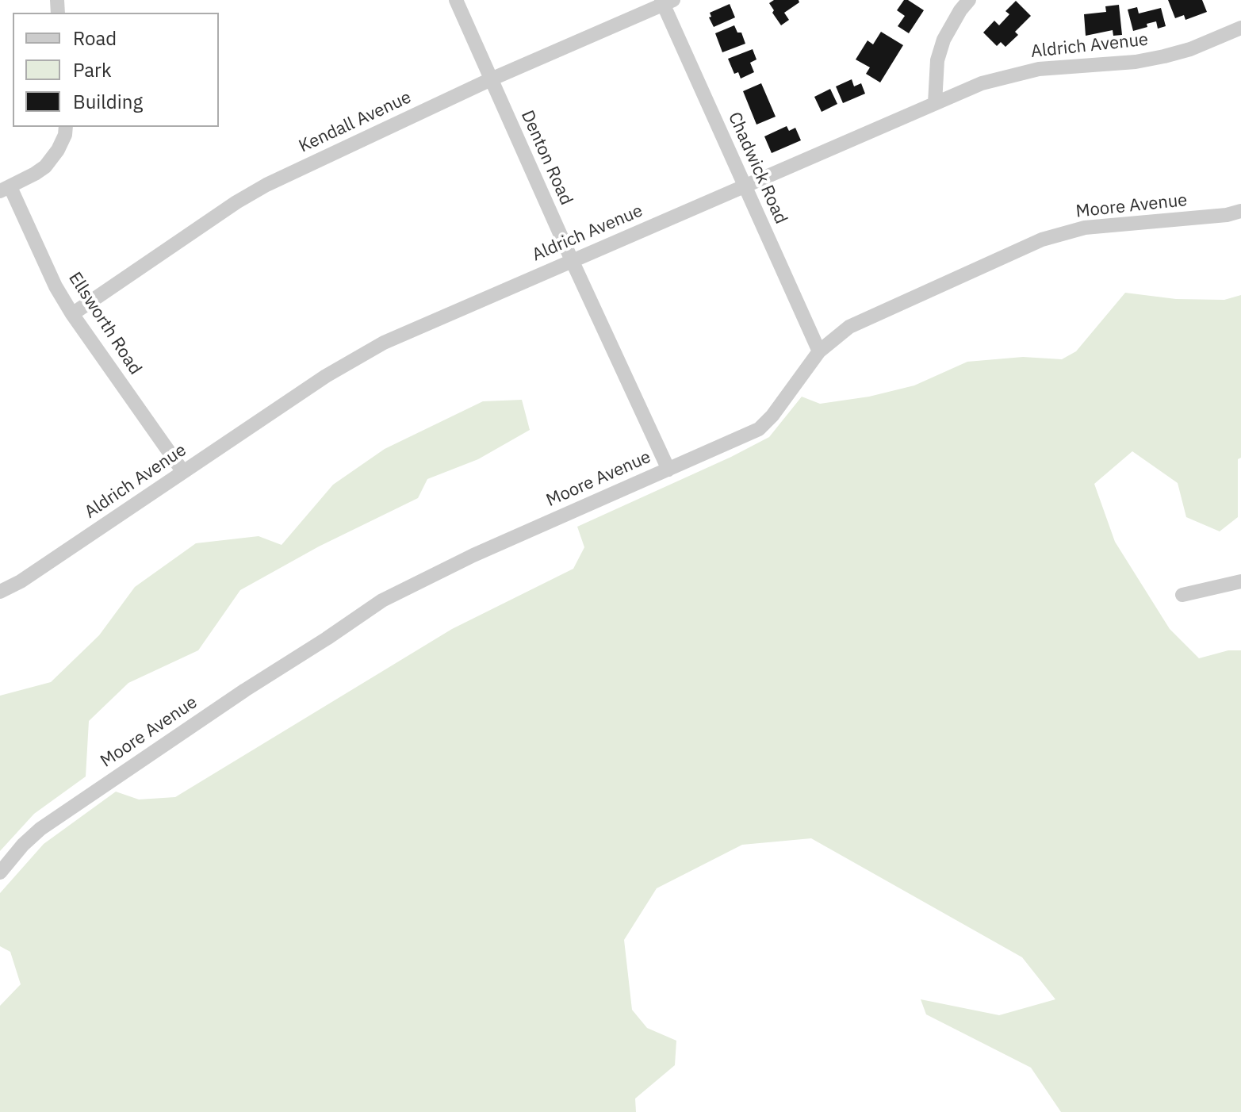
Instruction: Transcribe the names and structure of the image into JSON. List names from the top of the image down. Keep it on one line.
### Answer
{"streets":{"street":["Aldrich Avenue","Kendall Avenue","Denton Road","Chadwick Road","Moore Avenue","Ellsworth Road"]},"crossings":[["Aldrich Avenue","Denton Road"],["Aldrich Avenue","Chadwick Road"],["Aldrich Avenue","Ellsworth Road"],["Kendall Avenue","Denton Road"],["Kendall Avenue","Chadwick Road"],["Kendall Avenue","Ellsworth Road"],["Denton Road","Moore Avenue"],["Chadwick Road","Moore Avenue"]],"legend":["Road","Park","Building"]}
